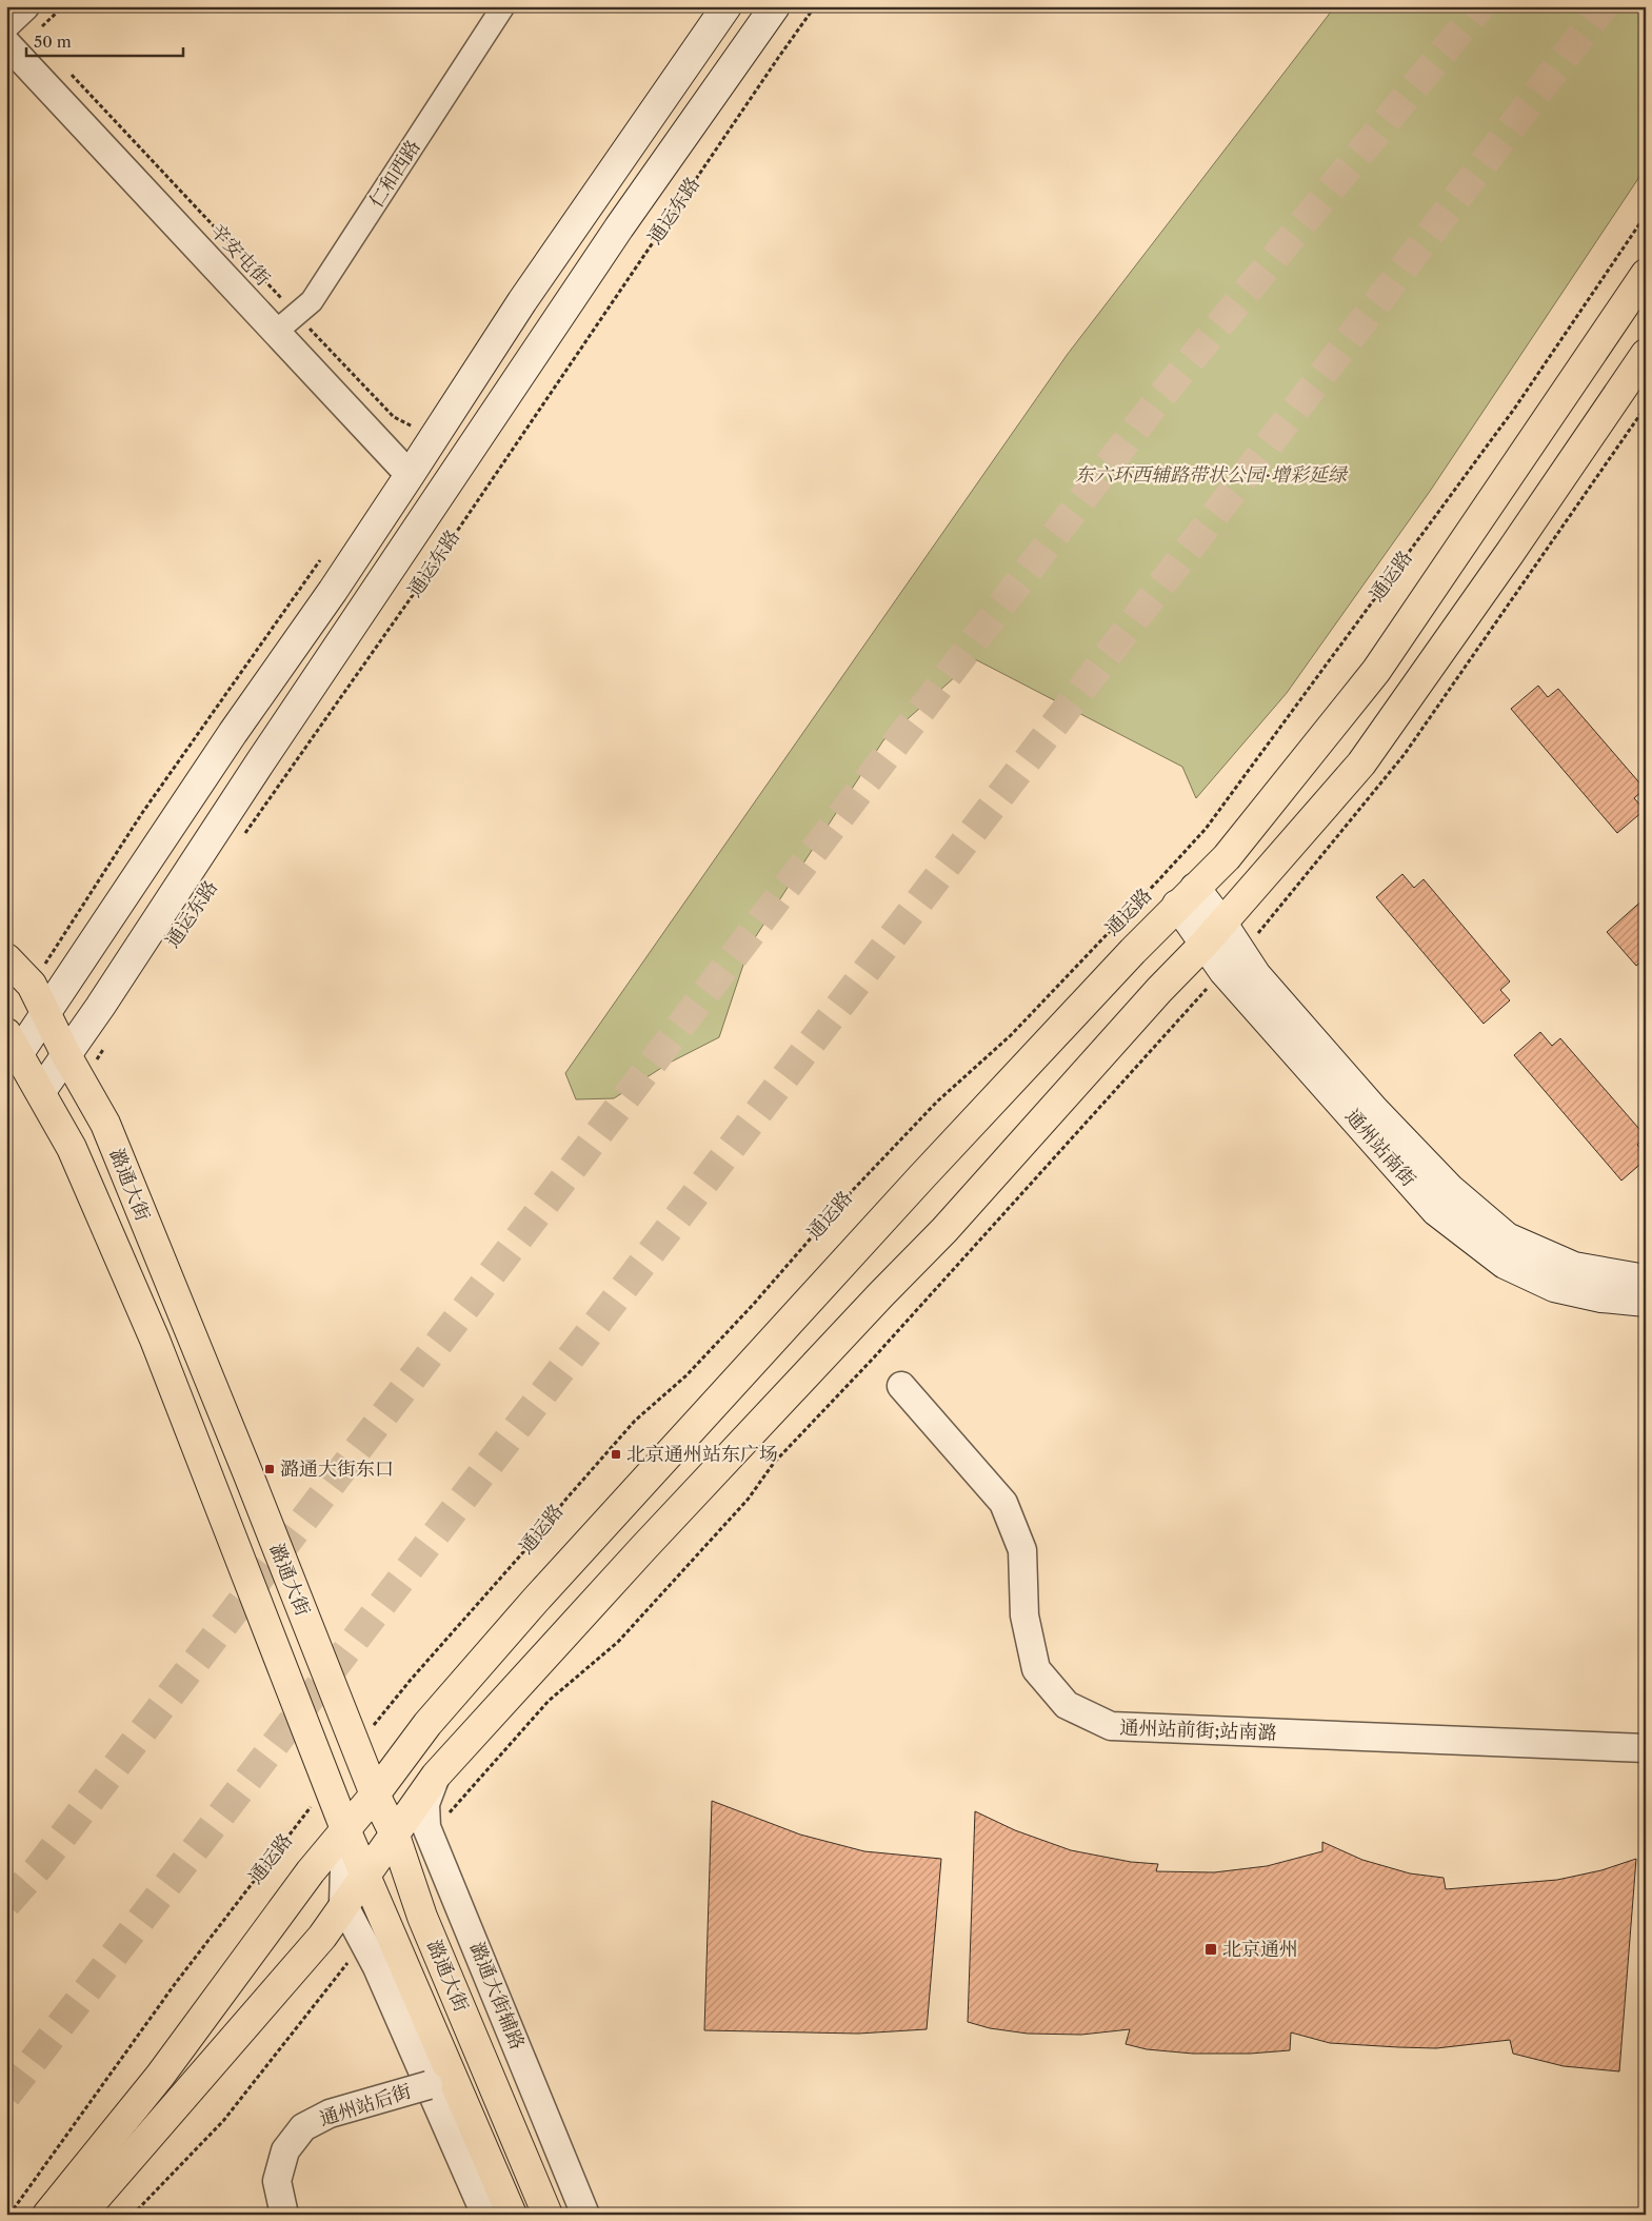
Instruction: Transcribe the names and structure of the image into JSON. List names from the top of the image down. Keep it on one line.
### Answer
{"streets":{"main road":["通运东路","通运路","通州站南街","潞通大街"],"street":["仁和西路","辛安屯街","通州站前街;站南潞","潞通大街辅路","通州站后街"]},"crossings":[["仁和西路","辛安屯街"],["通运东路","潞通大街"],["通运路","通州站南街"],["通运路","潞通大街"]],"parks":["东六环西辅路带状公园·增彩延绿"],"places":{"transit":["北京通州站东广场","潞通大街东口","北京通州"]},"scale_bar":"50 m"}
